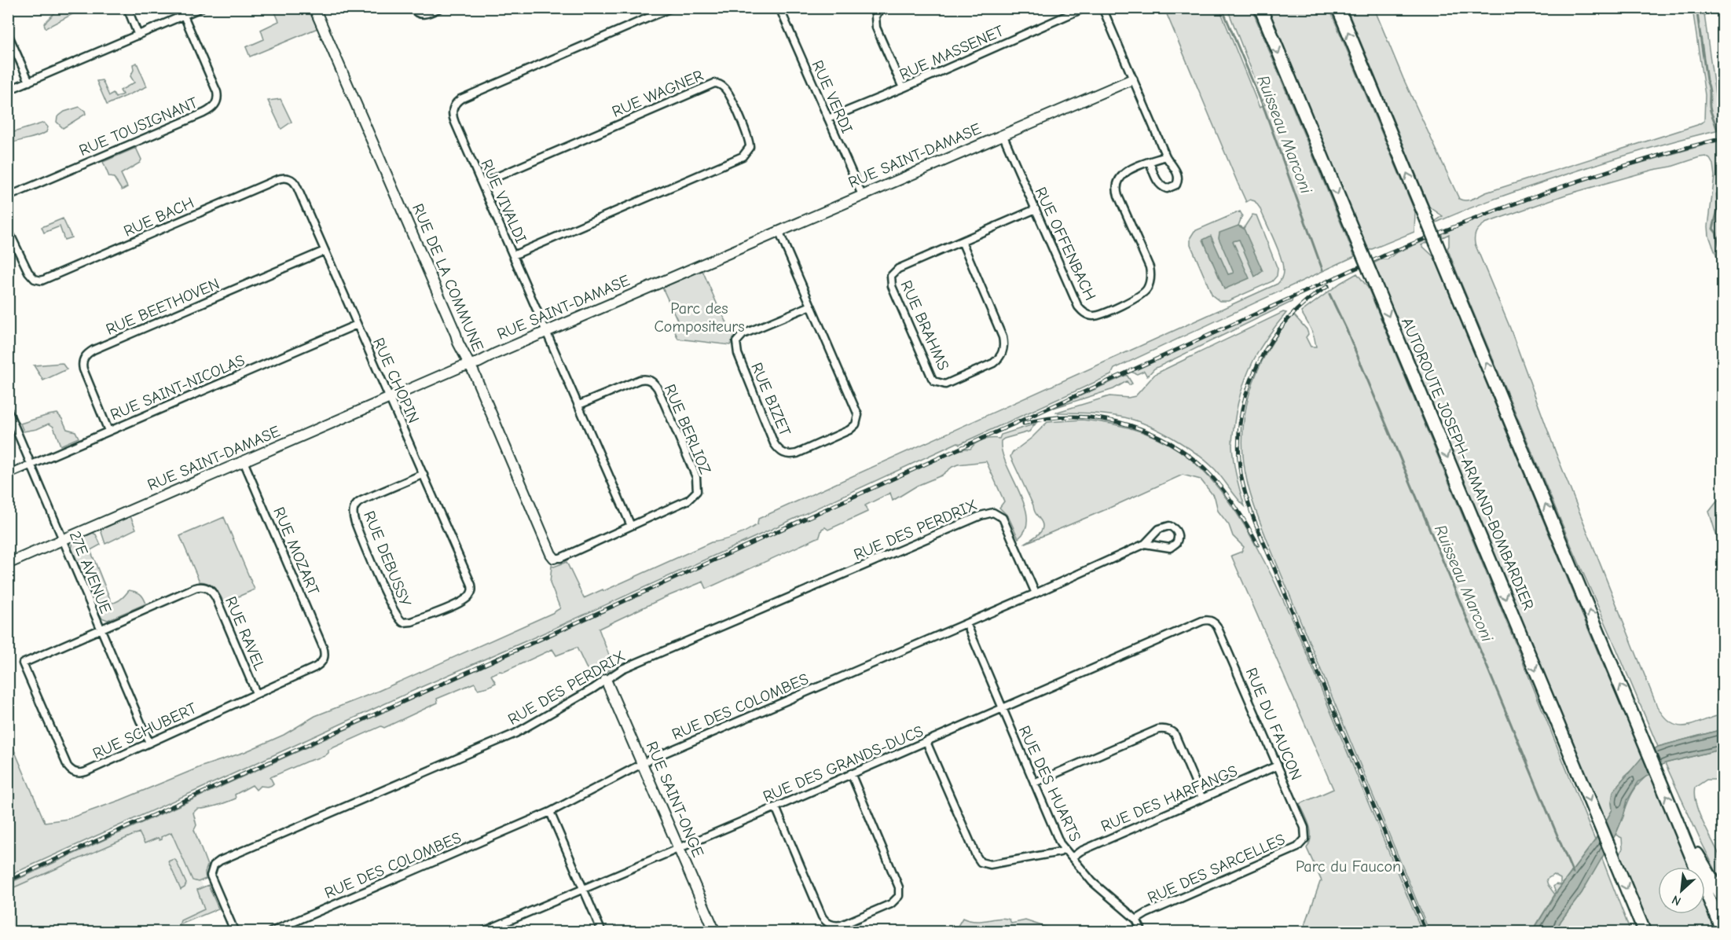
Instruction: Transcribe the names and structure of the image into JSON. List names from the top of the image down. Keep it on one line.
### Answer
{"streets":{"highway":["AUTOROUTE JOSEPH-ARMAND-BOMBARDIER"],"street":["RUE MASSENET","RUE WAGNER","RUE VERDI","RUE TOUSIGNANT","RUE SAINT-DAMASE","RUE VIVALDI","RUE BACH","RUE OFFENBACH","RUE DE LA COMMUNE","RUE BEETHOVEN","RUE BRAHMS","RUE CHOPIN","RUE SAINT-NICOLAS","RUE BIZET","RUE BERLIOZ","RUE DES PERDRIX","RUE MOZART","RUE DEBUSSY","27E AVENUE","RUE RAVEL","RUE DES COLOMBES","RUE DU FAUCON","RUE SCHUBERT","RUE DES GRANDS-DUCS","RUE DES HUARTS","RUE DES HARFANGS","RUE SAINT-ONGE","RUE DES SARCELLES"]},"crossings":[["RUE MASSENET","RUE VERDI"],["RUE WAGNER","RUE VIVALDI"],["RUE VERDI","RUE SAINT-DAMASE"],["RUE SAINT-DAMASE","RUE VIVALDI"],["RUE SAINT-DAMASE","RUE OFFENBACH"],["RUE SAINT-DAMASE","RUE DE LA COMMUNE"],["RUE SAINT-DAMASE","RUE CHOPIN"],["RUE SAINT-DAMASE","RUE BIZET"],["RUE SAINT-DAMASE","RUE MOZART"],["RUE SAINT-DAMASE","27E AVENUE"],["RUE VIVALDI","RUE BERLIOZ"],["RUE BACH","RUE CHOPIN"],["RUE OFFENBACH","RUE BRAHMS"],["RUE DE LA COMMUNE","RUE BERLIOZ"],["RUE BEETHOVEN","RUE CHOPIN"],["RUE BEETHOVEN","RUE SAINT-NICOLAS"],["RUE CHOPIN","RUE SAINT-NICOLAS"],["RUE CHOPIN","RUE DEBUSSY"],["RUE SAINT-NICOLAS","27E AVENUE"],["RUE DES PERDRIX","RUE DES COLOMBES"],["RUE DES PERDRIX","RUE SAINT-ONGE"],["RUE MOZART","RUE SCHUBERT"],["27E AVENUE","RUE RAVEL"],["27E AVENUE","RUE SCHUBERT"],["RUE RAVEL","RUE SCHUBERT"],["RUE DES COLOMBES","RUE DES HUARTS"],["RUE DES COLOMBES","RUE SAINT-ONGE"],["RUE DU FAUCON","RUE DES GRANDS-DUCS"],["RUE DU FAUCON","RUE DES HARFANGS"],["RUE DU FAUCON","RUE DES SARCELLES"],["RUE DES GRANDS-DUCS","RUE DES HUARTS"],["RUE DES GRANDS-DUCS","RUE SAINT-ONGE"],["RUE DES HUARTS","RUE DES HARFANGS"],["RUE DES HUARTS","RUE DES SARCELLES"]],"water":["Ruisseau Marconi"],"parks":["Parc des Compositeurs","Parc du Faucon"],"north":"bottom left"}
